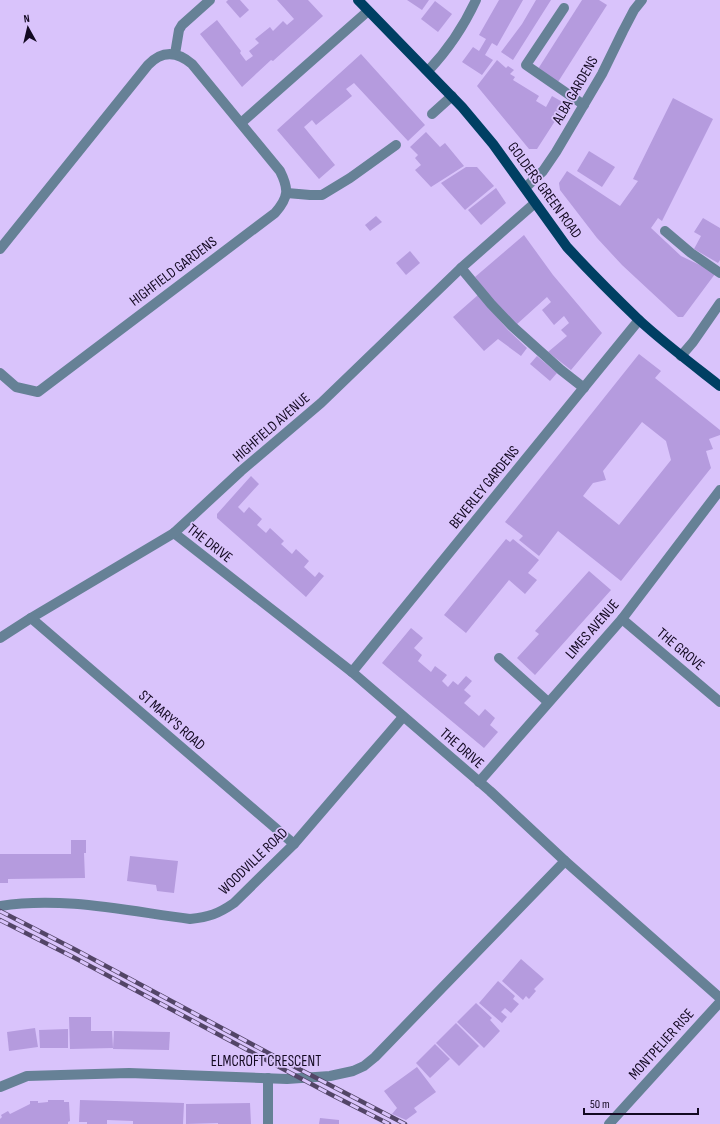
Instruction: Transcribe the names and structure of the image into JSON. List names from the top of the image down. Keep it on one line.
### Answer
{"streets":{"main road":["GOLDERS GREEN ROAD"],"street":["ALBA GARDENS","HIGHFIELD GARDENS","HIGHFIELD AVENUE","BEVERLEY GARDENS","THE DRIVE","LIMES AVENUE","THE GROVE","ST MARY'S ROAD","WOODVILLE ROAD","MONTPELIER RISE","ELMCROFT CRESCENT"]},"crossings":[["ALBA GARDENS","GOLDERS GREEN ROAD"],["GOLDERS GREEN ROAD","HIGHFIELD AVENUE"],["GOLDERS GREEN ROAD","BEVERLEY GARDENS"],["HIGHFIELD AVENUE","THE DRIVE"],["HIGHFIELD AVENUE","ST MARY'S ROAD"],["BEVERLEY GARDENS","THE DRIVE"],["THE DRIVE","LIMES AVENUE"],["THE DRIVE","WOODVILLE ROAD"],["THE DRIVE","ELMCROFT CRESCENT"],["LIMES AVENUE","THE GROVE"],["ST MARY'S ROAD","WOODVILLE ROAD"]],"scale_bar":"50 m","north":"top"}
